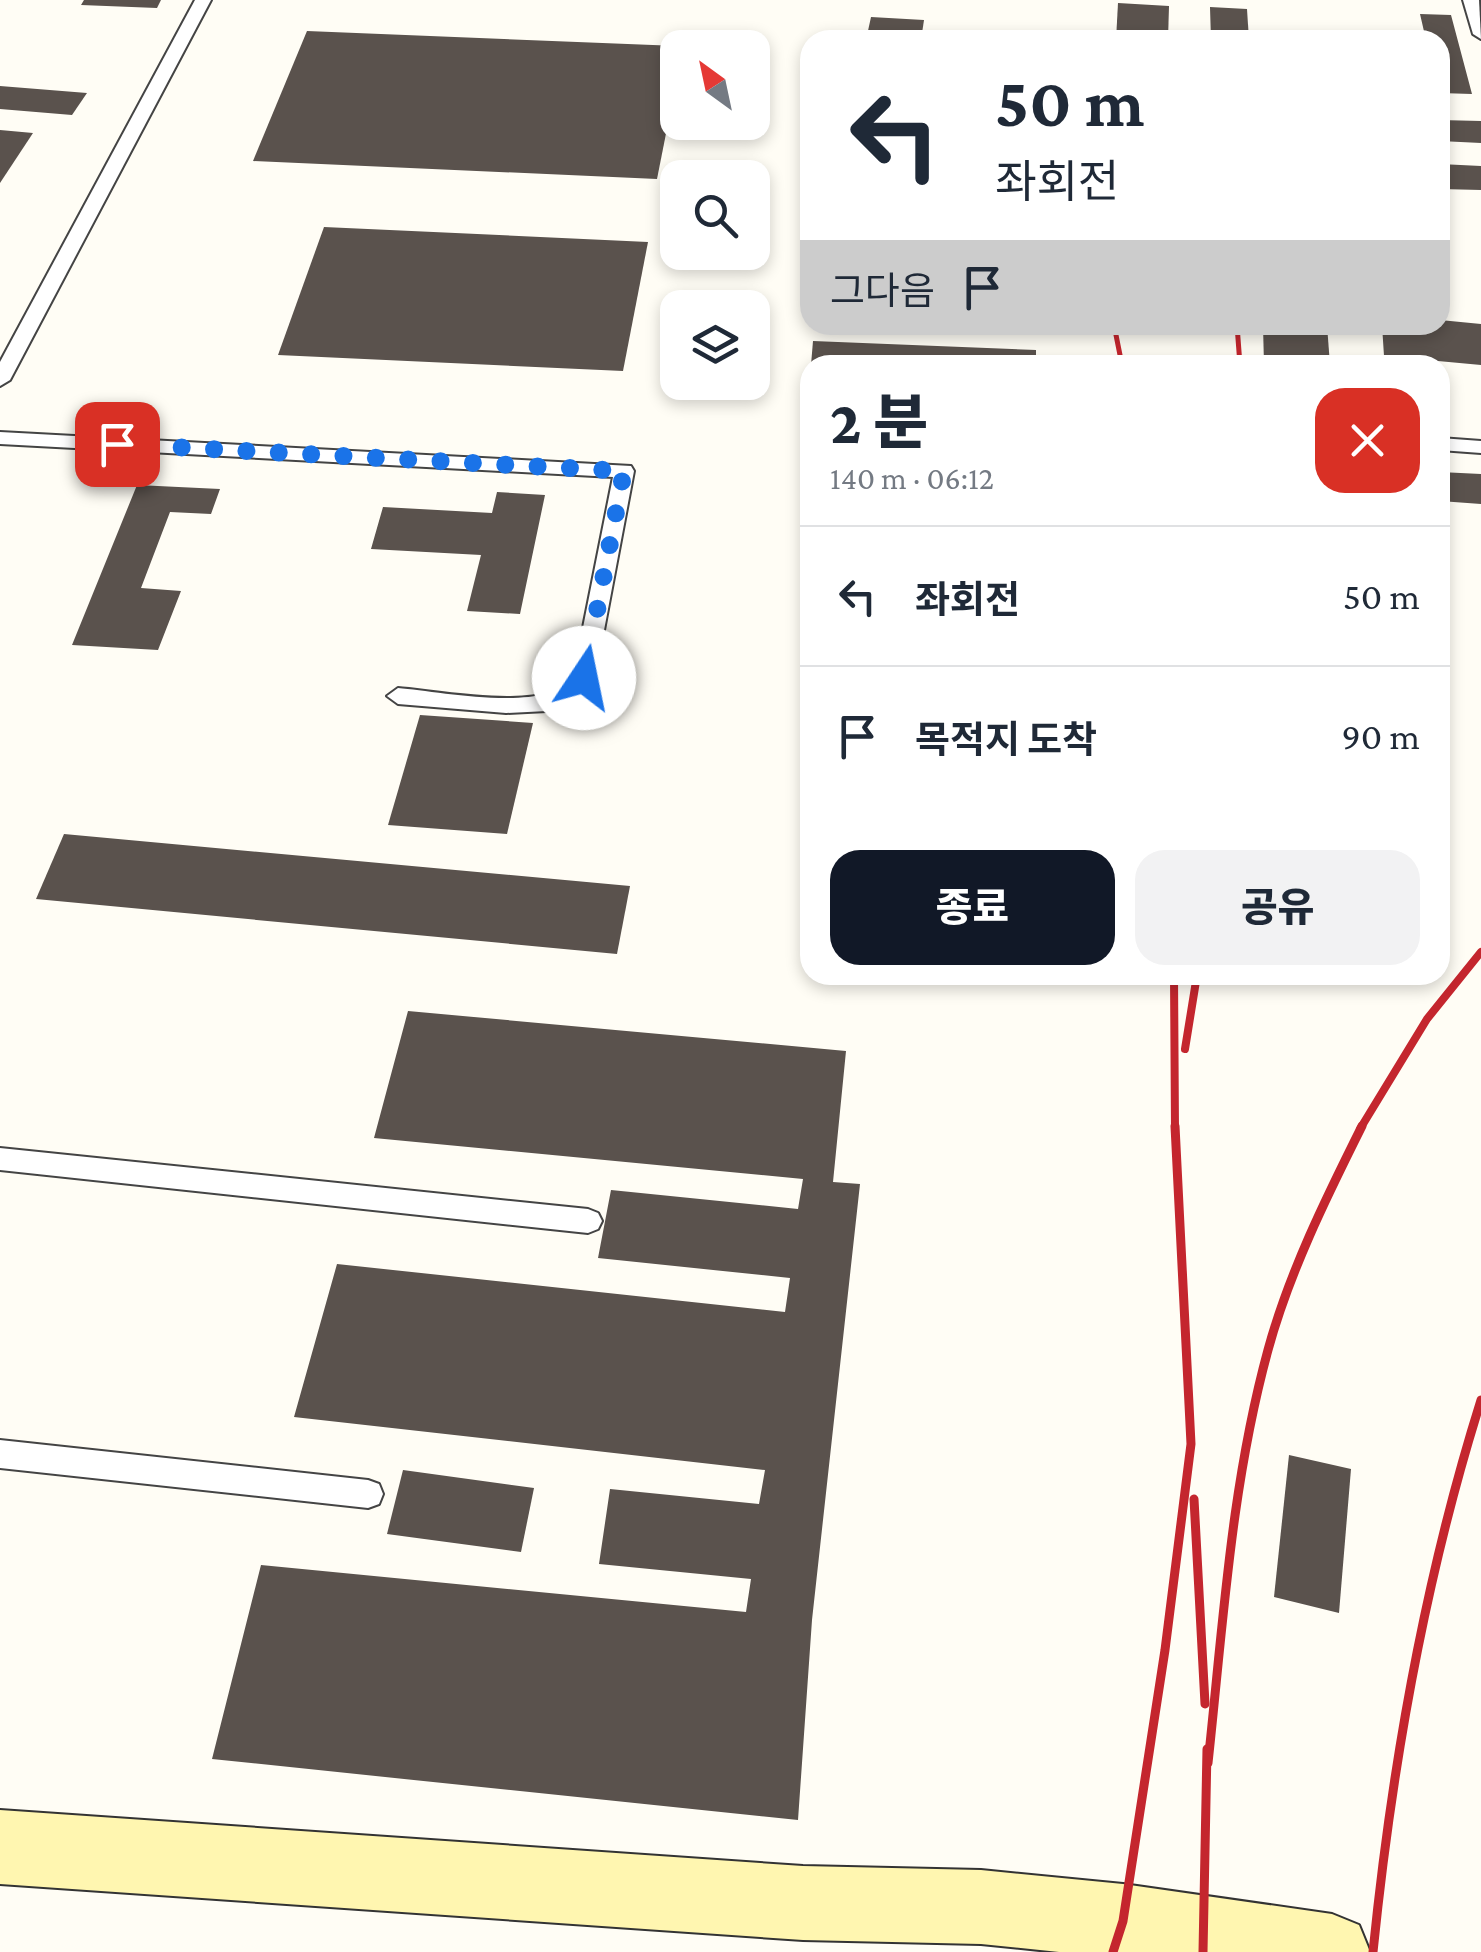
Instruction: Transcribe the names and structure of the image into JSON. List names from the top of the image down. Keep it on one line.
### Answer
{"north":"top left","page":{"turn":["50 m","좌회전"],"then":"그다음","heading":["2 분","140 m · 06:12"],"list":[{"name":"좌회전","value":"50 m"},{"name":"목적지 도착","value":"90 m"}],"buttons":["종료","공유"]}}
